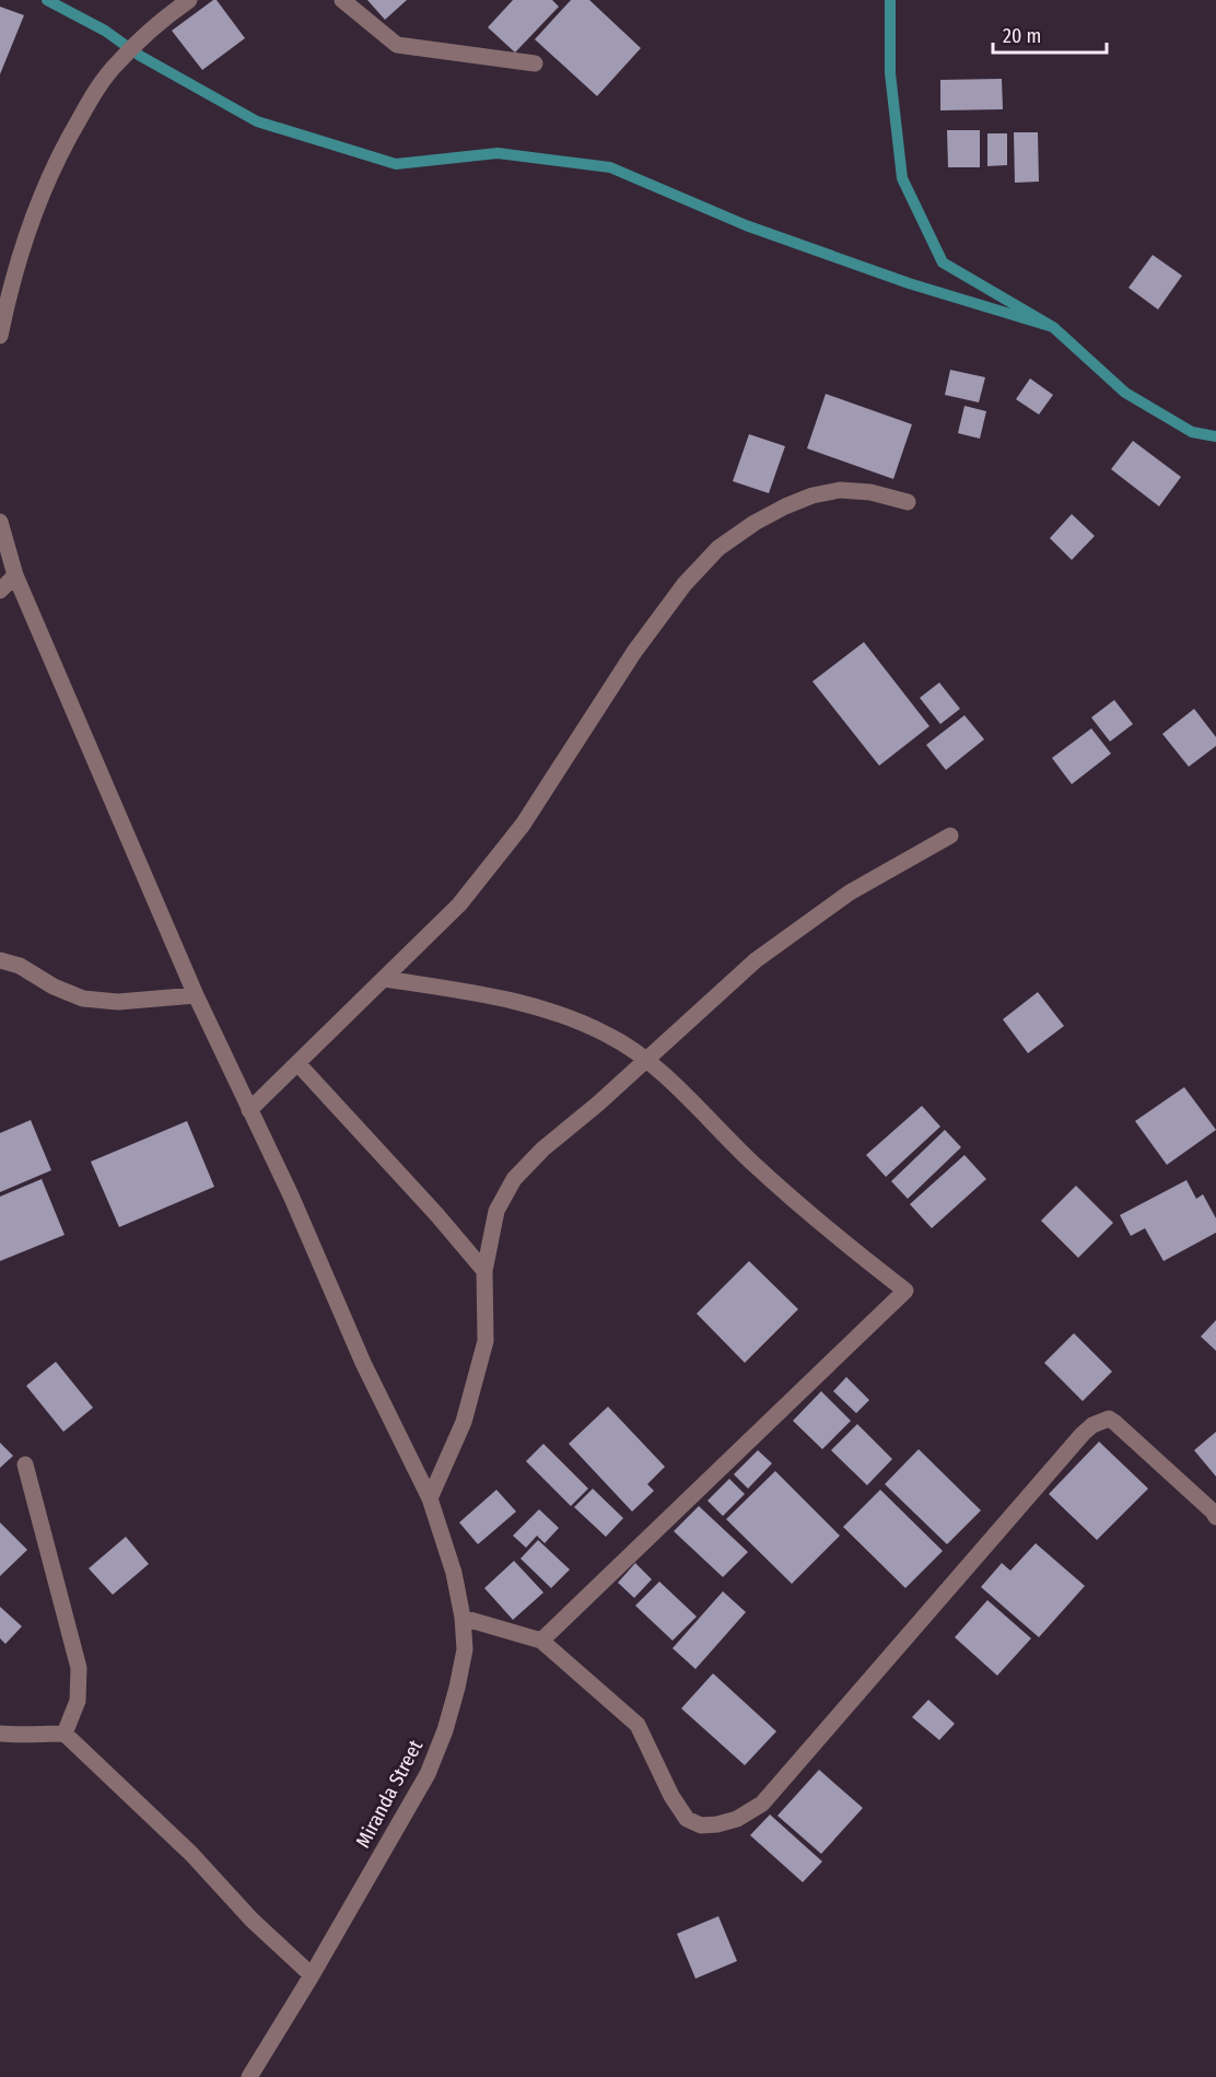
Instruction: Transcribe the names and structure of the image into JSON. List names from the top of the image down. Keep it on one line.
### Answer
{"streets":{"street":["Miranda Street"]},"scale_bar":"20 m"}
